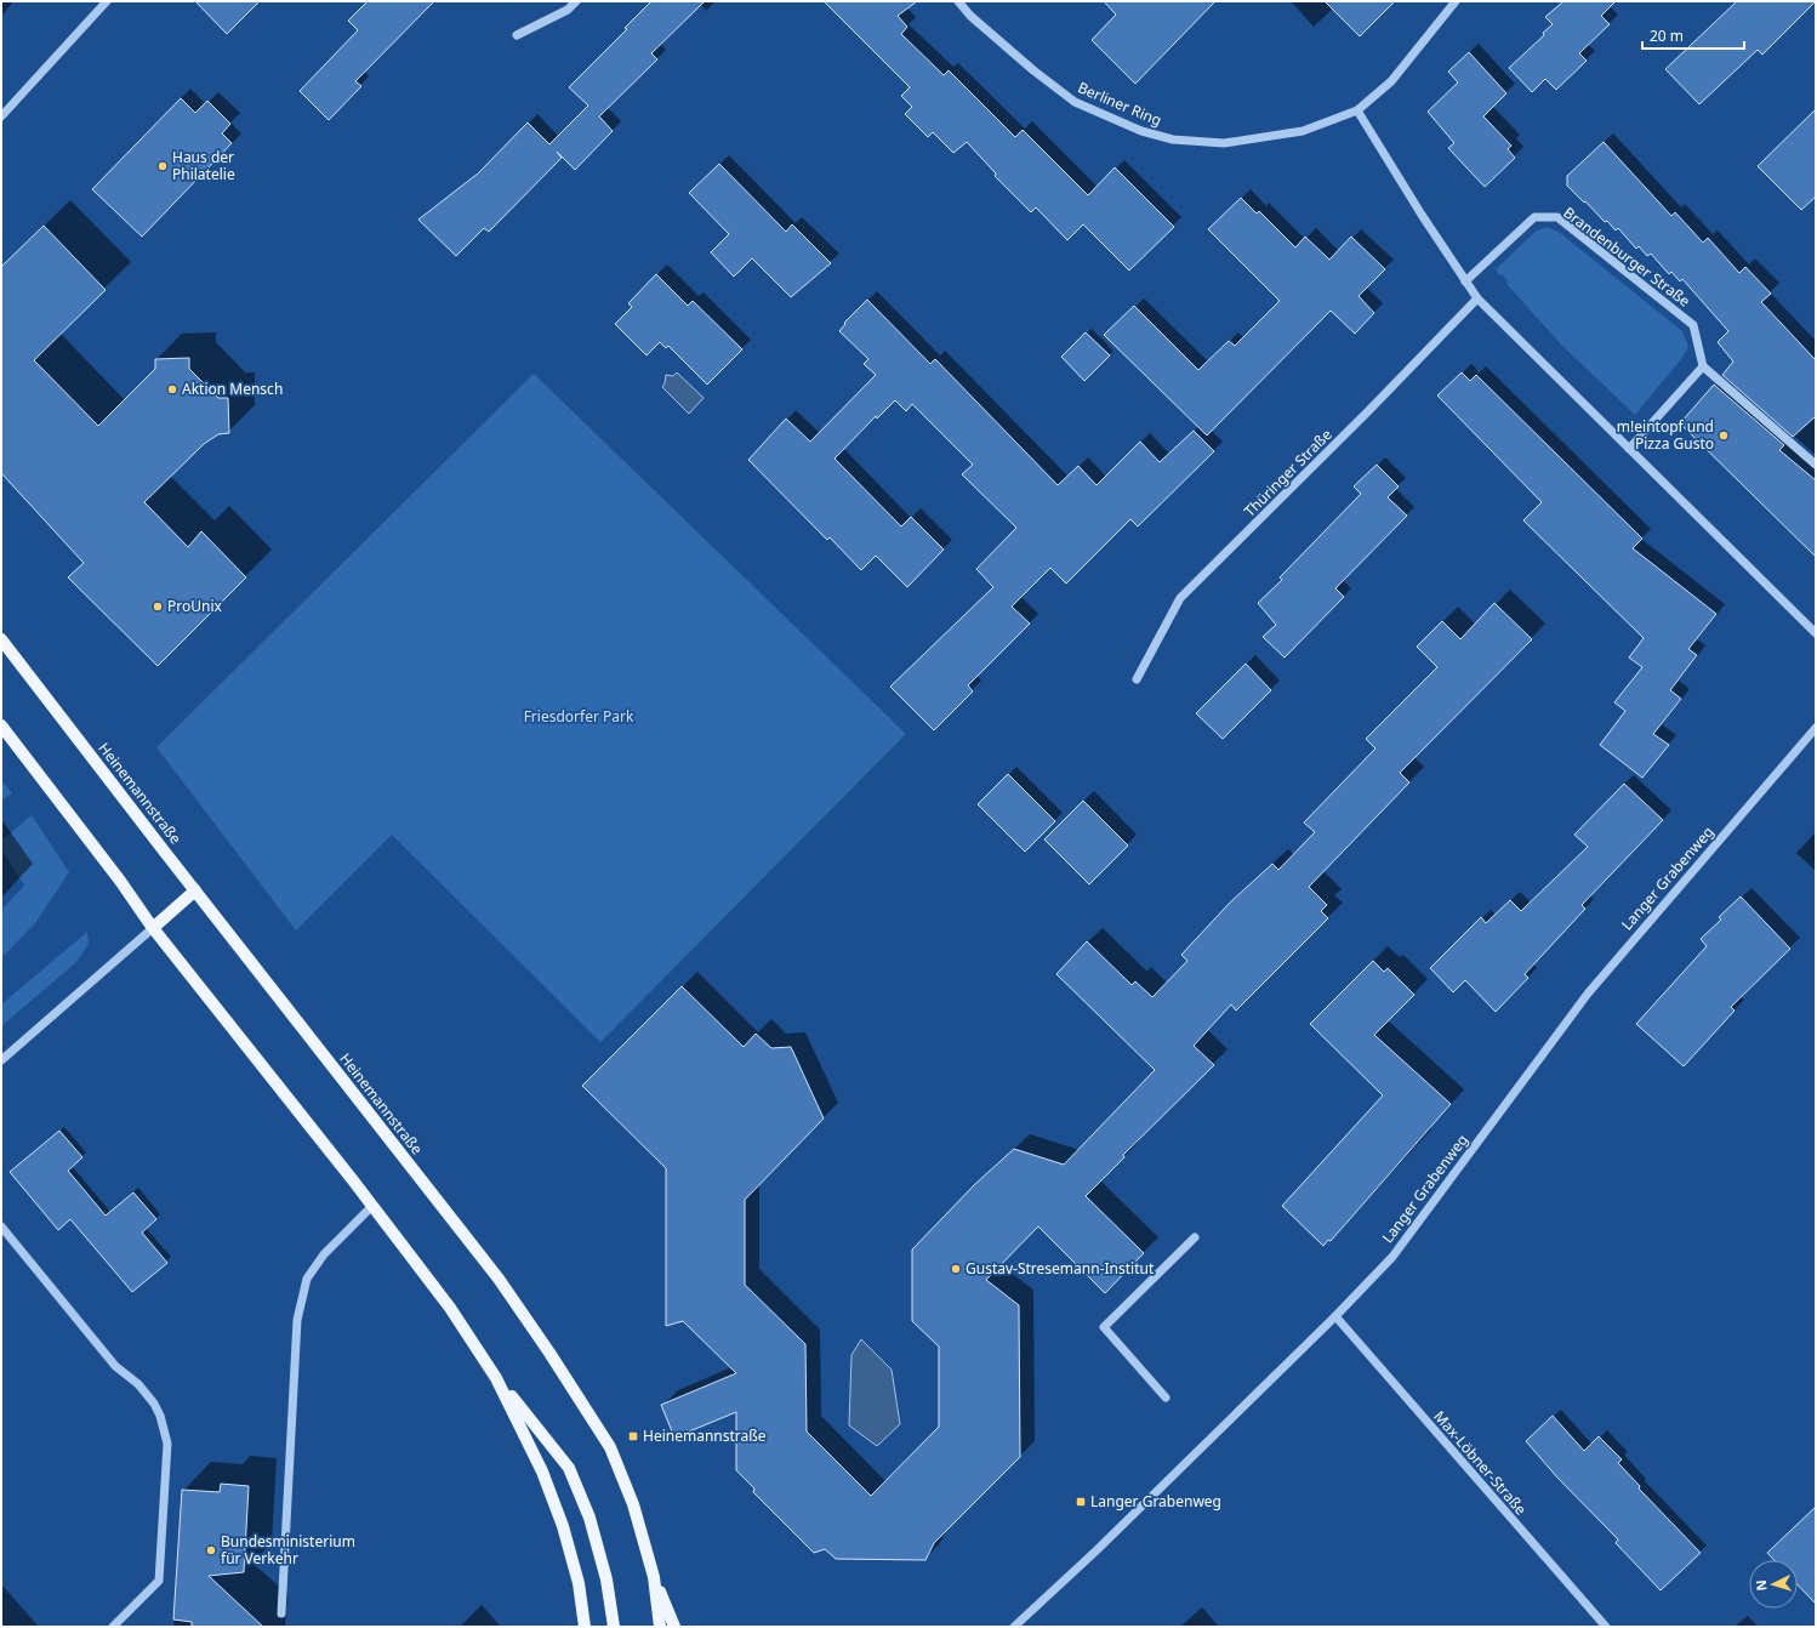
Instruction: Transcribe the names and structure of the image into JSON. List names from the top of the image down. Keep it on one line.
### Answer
{"streets":{"main road":["Heinemannstraße"],"street":["Berliner Ring","Brandenburger Straße","Thüringer Straße","Langer Grabenweg","Max-Löbner-Straße"]},"crossings":[["Langer Grabenweg","Max-Löbner-Straße"]],"parks":["Friesdorfer Park"],"places":{"other":["Haus der Philatelie","Aktion Mensch","m!eintopf und Pizza Gusto","ProUnix","Gustav-Stresemann-Institut","Bundesministerium für Verkehr"],"transit":["Heinemannstraße","Langer Grabenweg"]},"scale_bar":"20 m","north":"left"}
